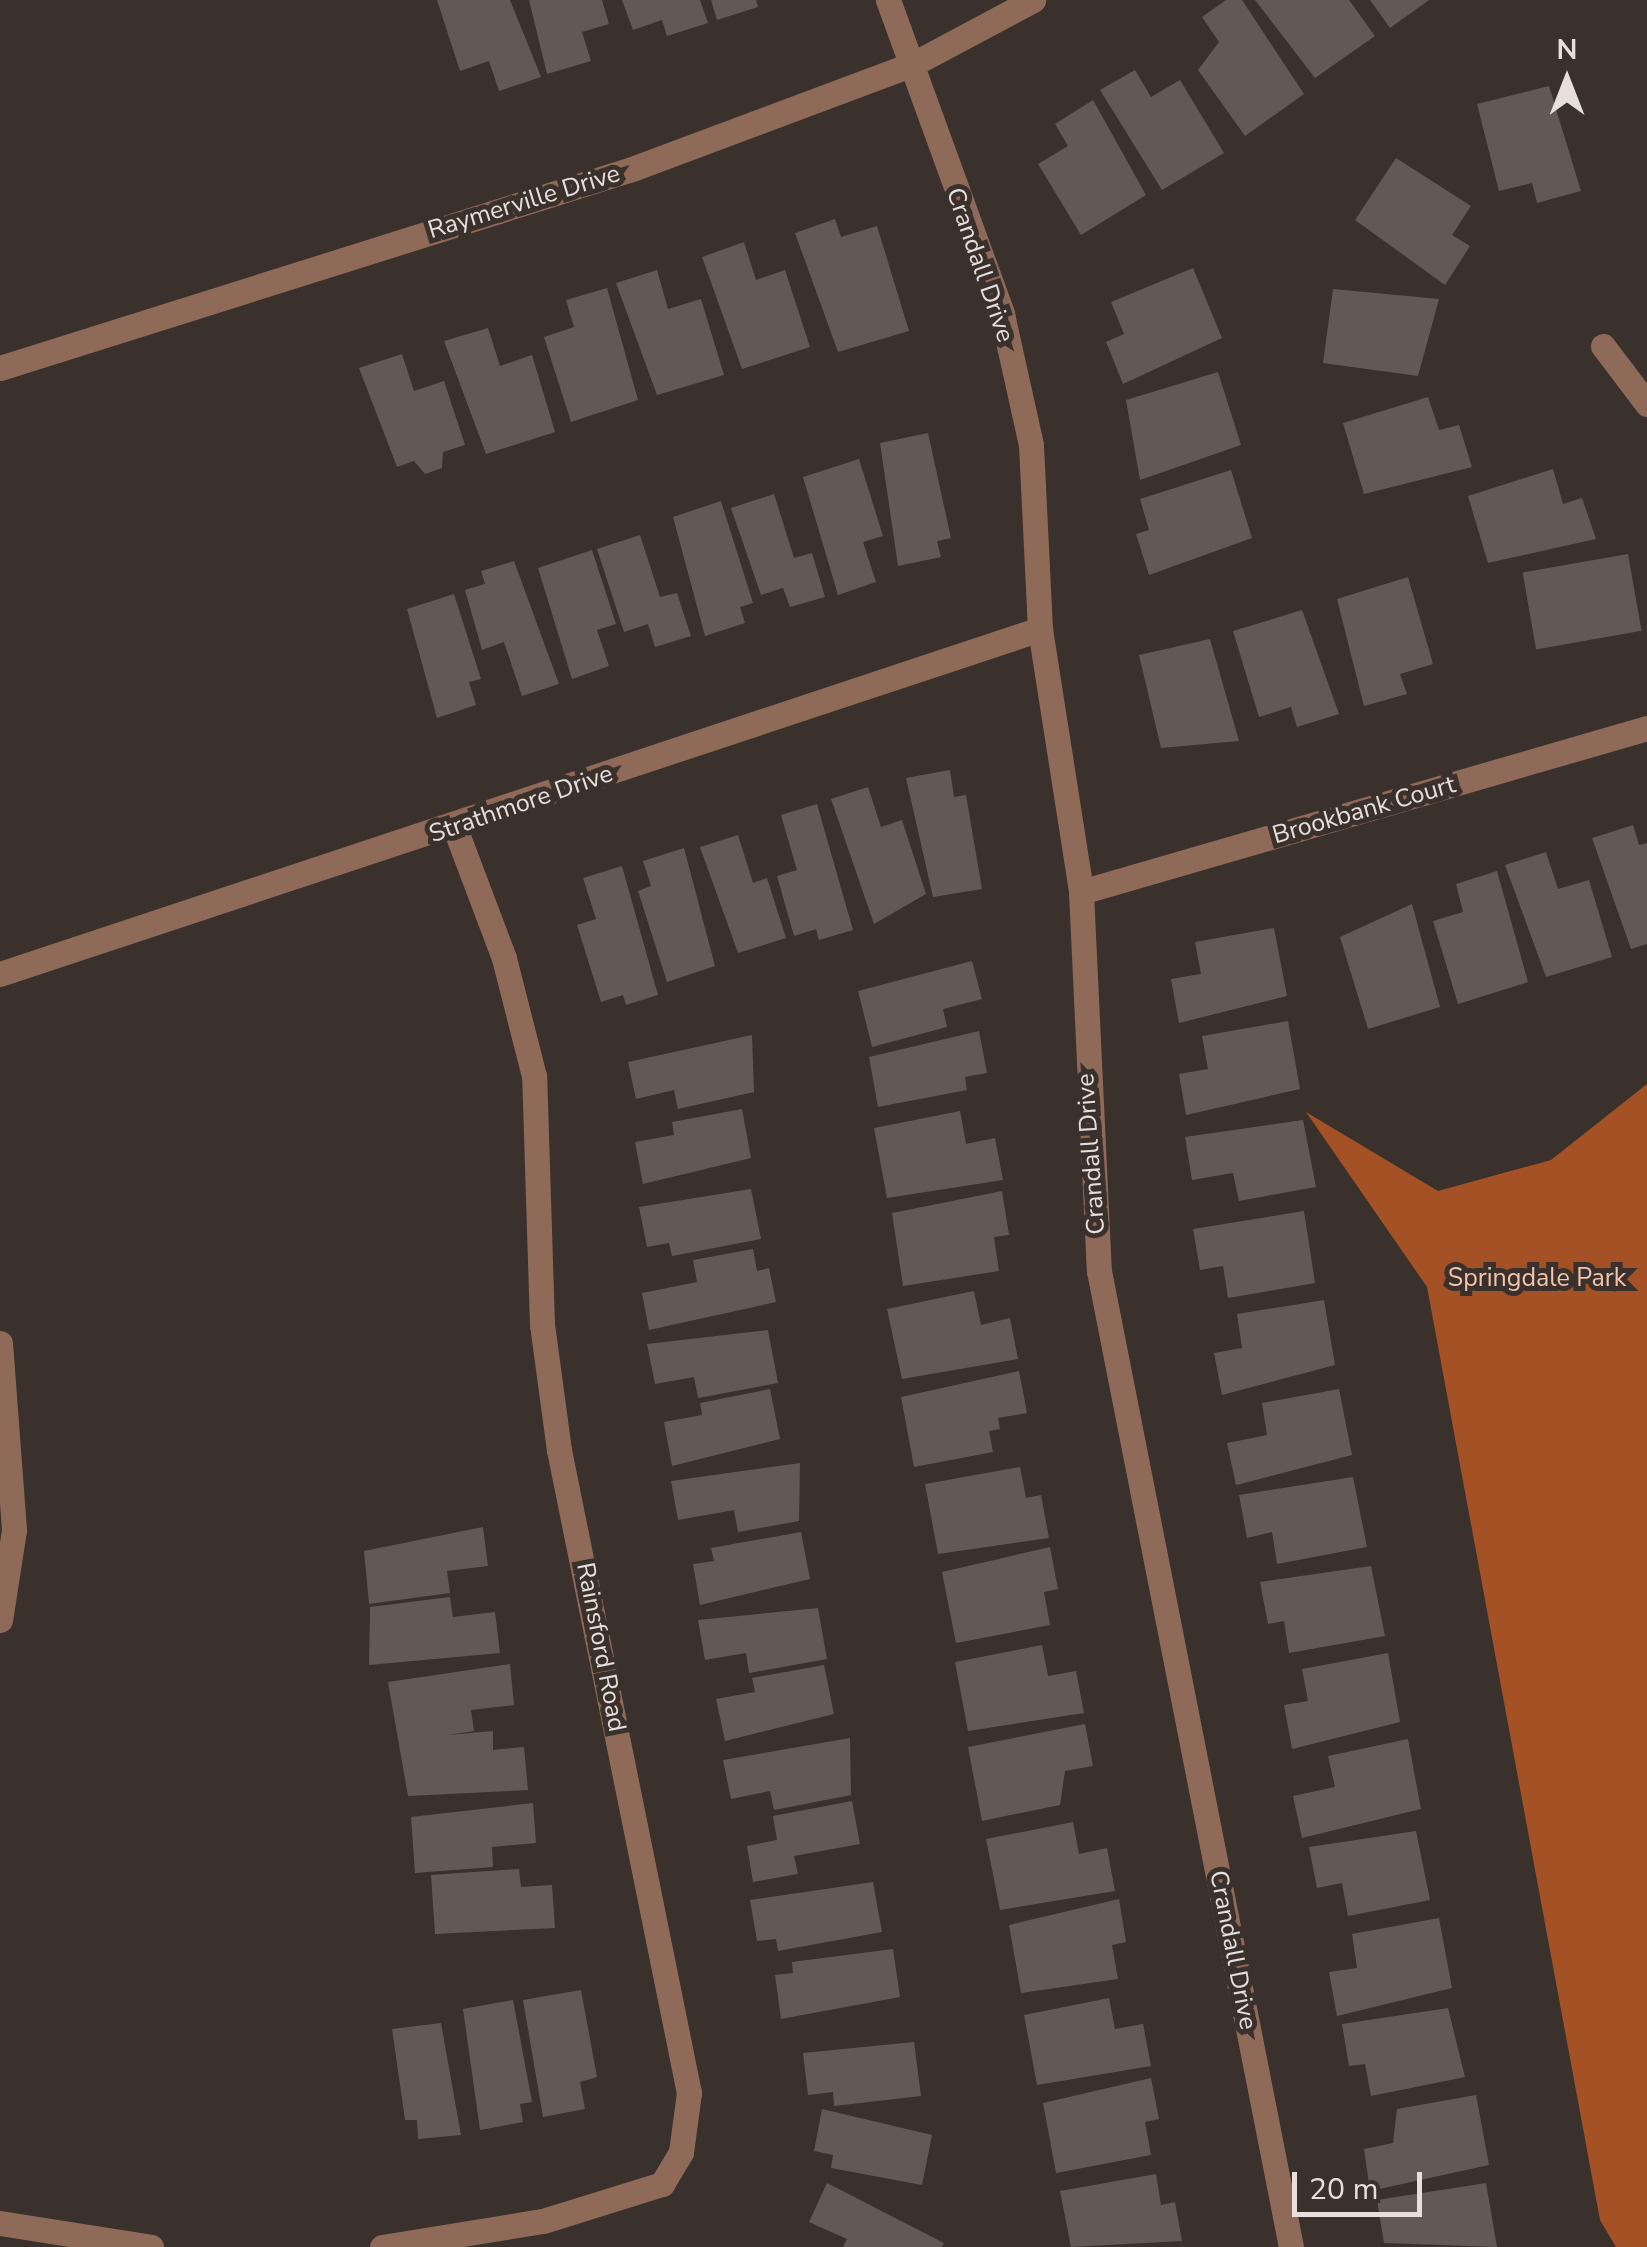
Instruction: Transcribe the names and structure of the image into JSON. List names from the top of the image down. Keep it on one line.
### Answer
{"streets":{"street":["Raymerville Drive","Crandall Drive","Strathmore Drive","Brookbank Court","Rainsford Road"]},"crossings":[["Raymerville Drive","Crandall Drive"],["Crandall Drive","Strathmore Drive"],["Crandall Drive","Brookbank Court"],["Strathmore Drive","Rainsford Road"]],"parks":["Springdale Park"],"scale_bar":"20 m","north":"top"}
